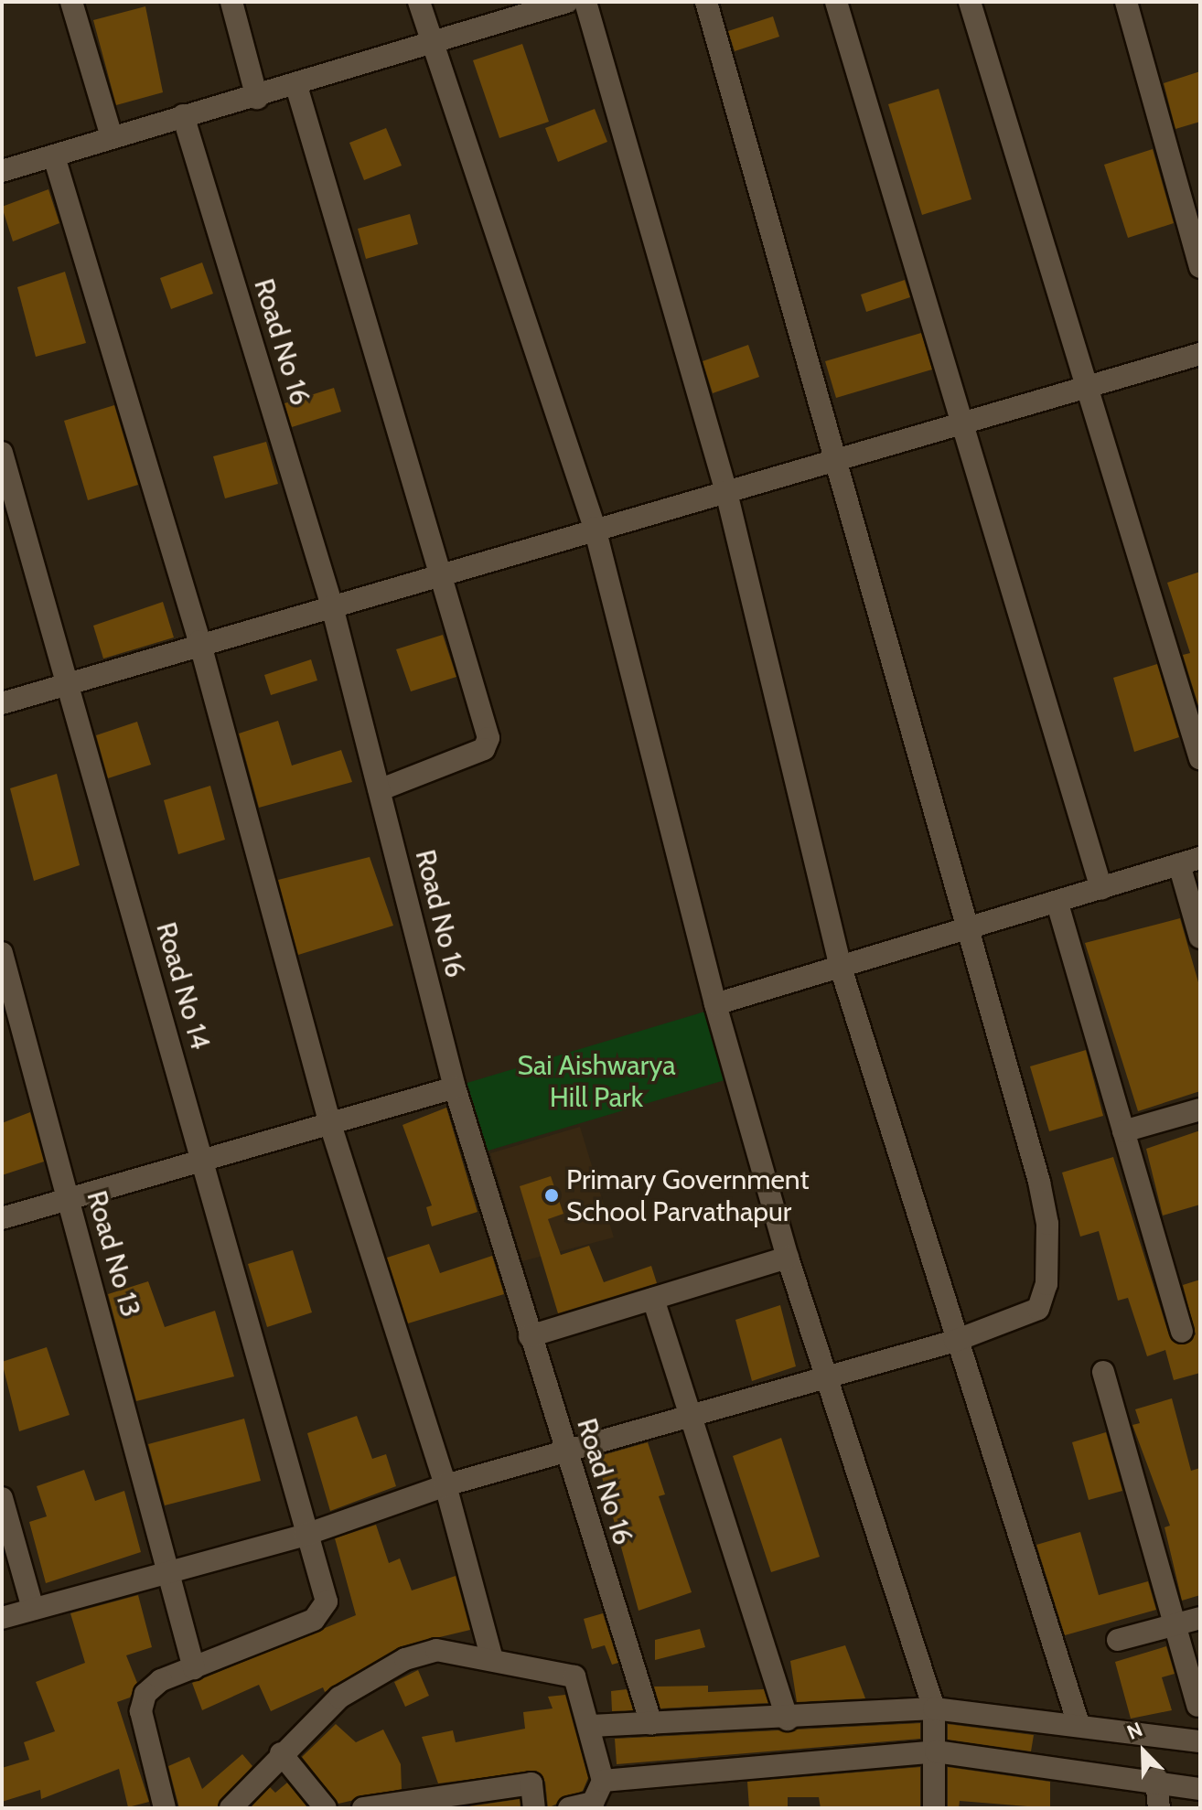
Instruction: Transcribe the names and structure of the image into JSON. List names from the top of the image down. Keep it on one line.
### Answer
{"streets":{"street":["Road No 16","Road No 14","Road No 13"]},"crossings":[["Road No 14","Road No 13"]],"parks":["Sai Aishwarya Hill Park"],"places":["Primary Government School Parvathapur"],"north":"top left"}
